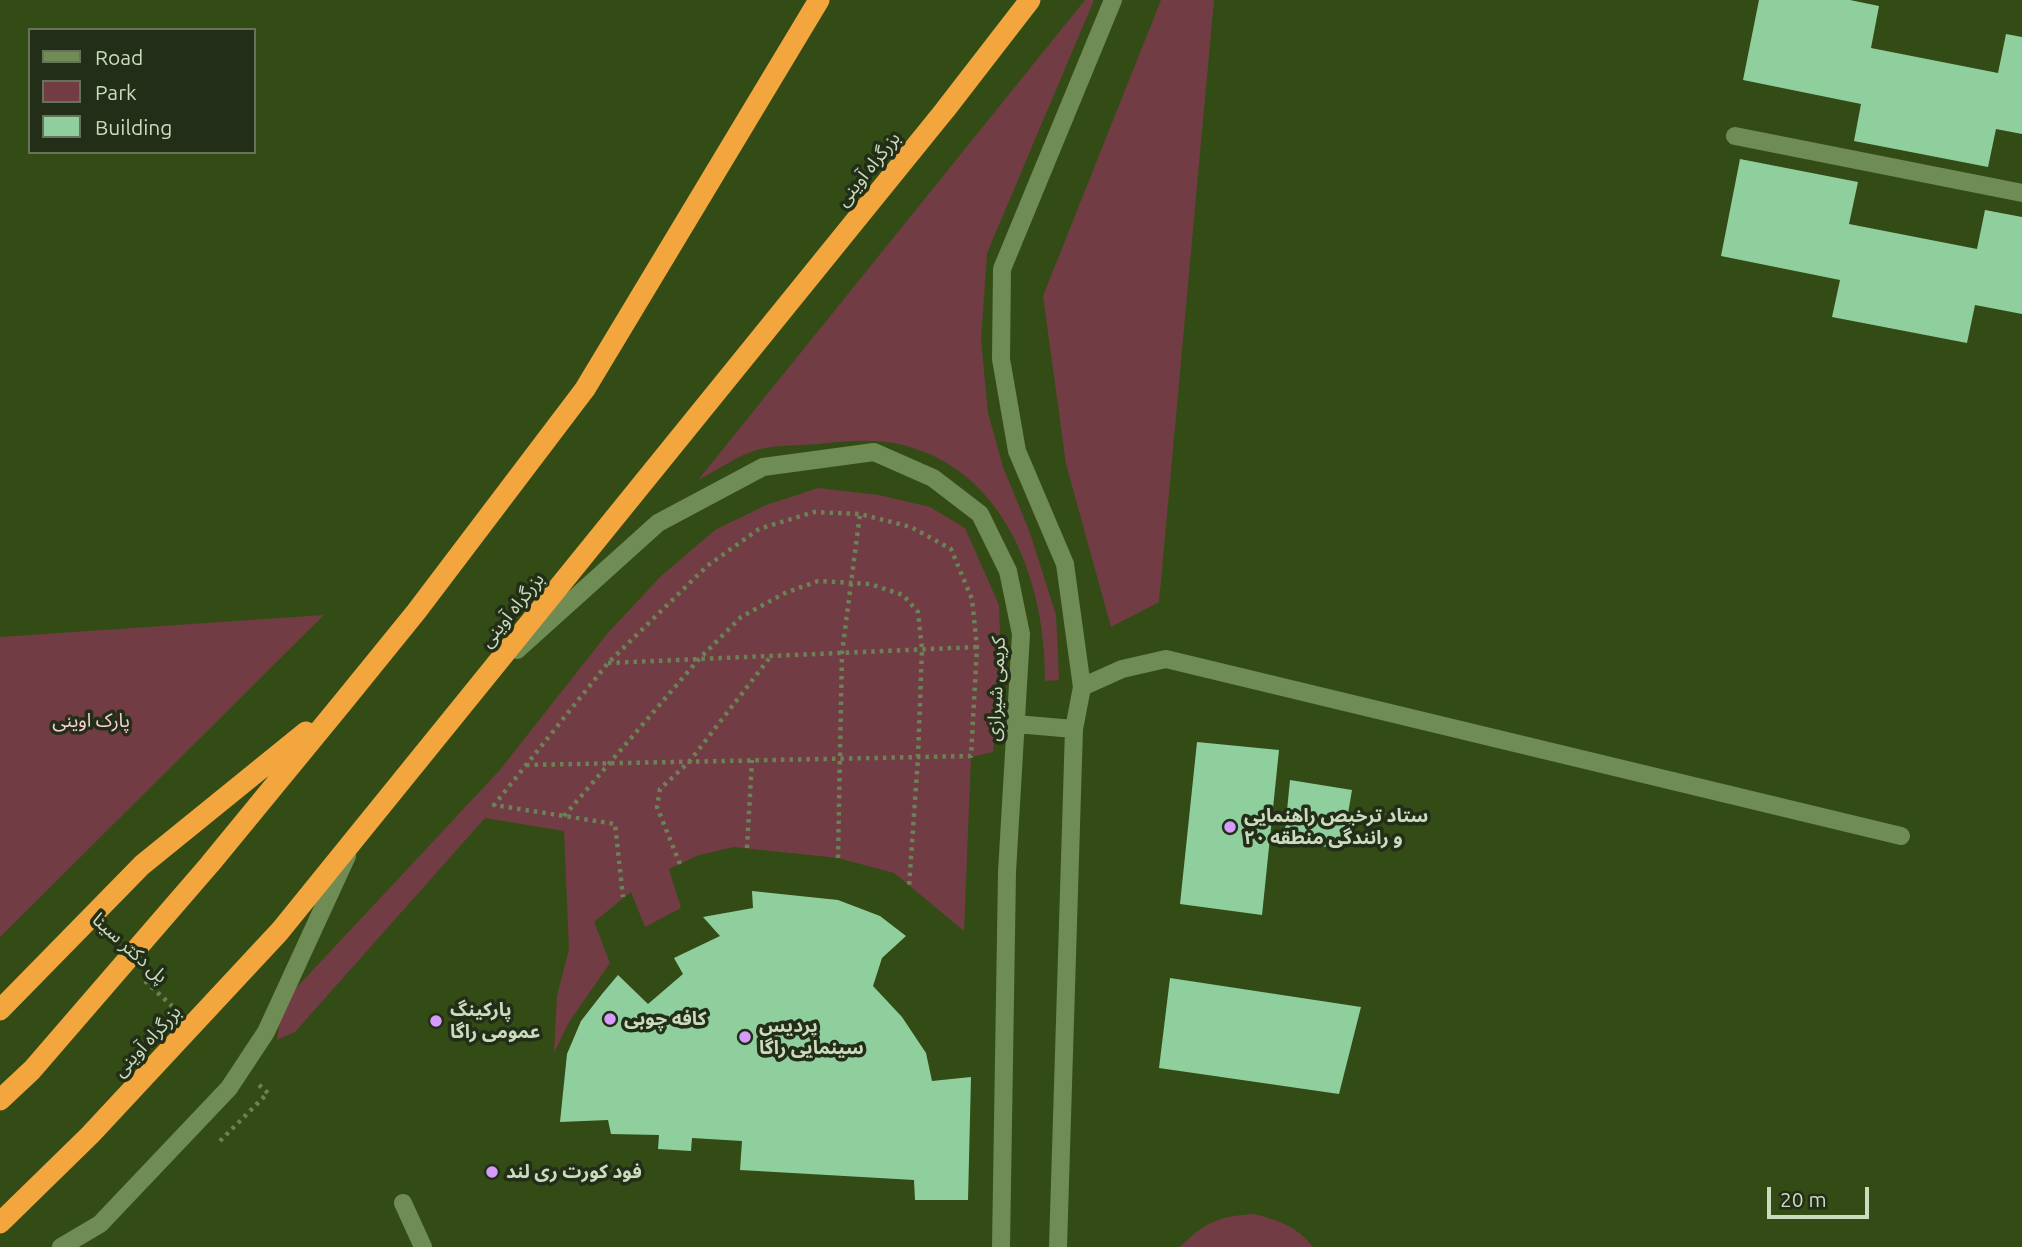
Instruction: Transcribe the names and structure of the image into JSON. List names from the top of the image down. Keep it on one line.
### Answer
{"streets":{"highway":["بزرگراه آوینی"],"street":["کریمی شیرازی"],"path":["پل دکتر سینا"]},"crossings":[["بزرگراه آوینی","کریمی شیرازی"]],"parks":["پارک اوینی"],"places":["ستاد ترخیص راهنمایی و رانندگی منطقه ۲۰","کافه چوبی","پارکینگ عمومی راگا","پردیس سینمایی راگا","فود کورت ری لند"],"legend":["Road","Park","Building"],"scale_bar":"20 m"}
